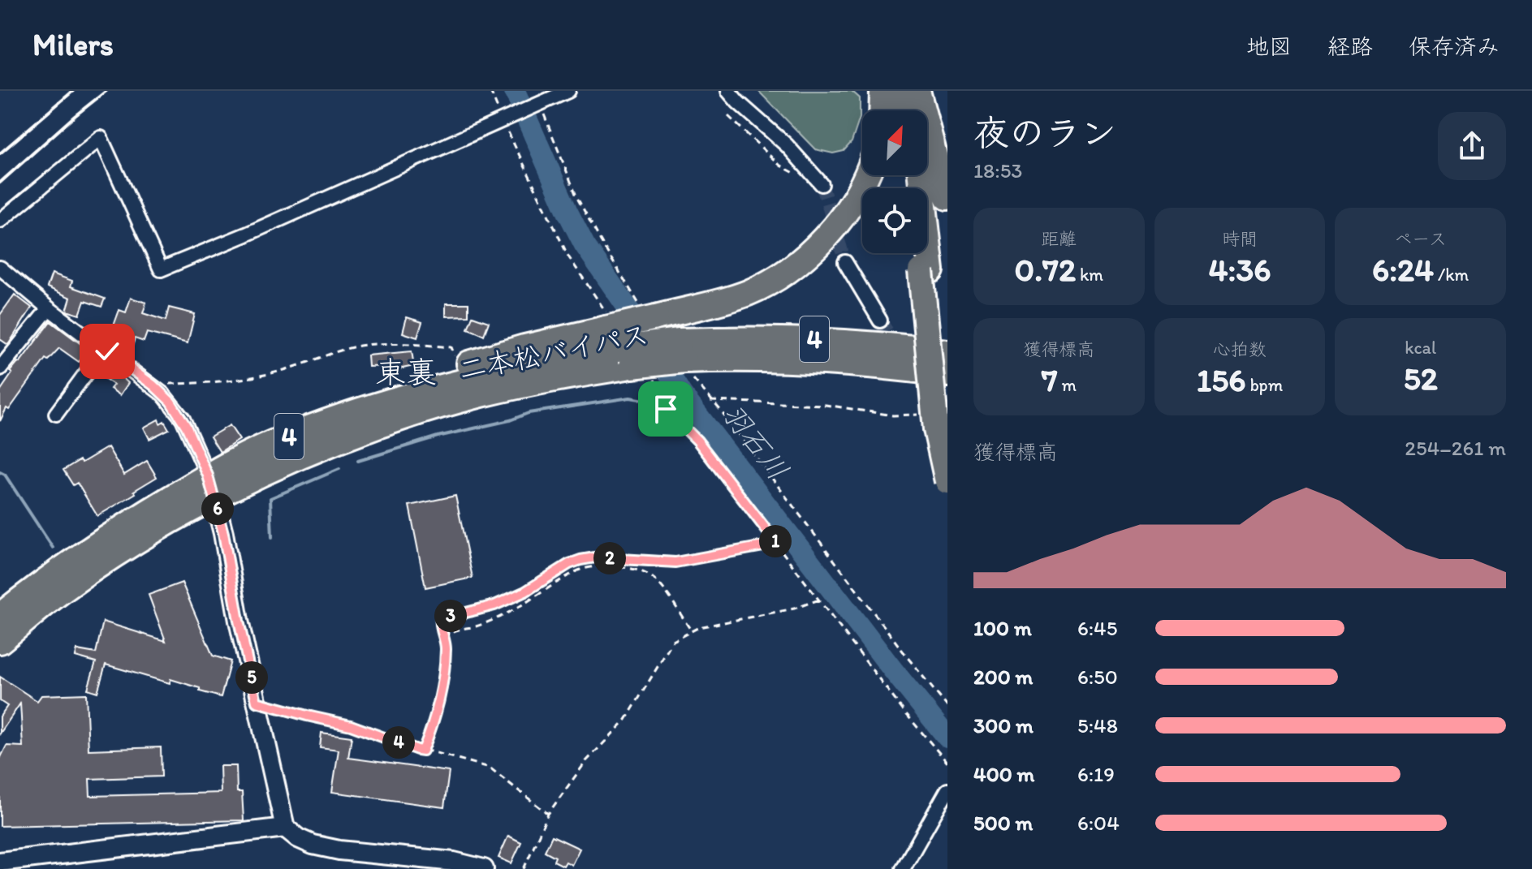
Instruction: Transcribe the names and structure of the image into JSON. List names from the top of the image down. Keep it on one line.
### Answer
{"streets":{"highway":["4","二本松バイパス"]},"districts":["東裏"],"water":["羽石川"],"north":"top right","page":{"header":"Milers","nav":["地図","経路","保存済み"],"heading":["夜のラン","18:53"],"stats":[["距離","0.72 km"],["時間","4:36"],["ペース","6:24 /km"],["獲得標高","7 m"],["心拍数","156 bpm"],["kcal","52"]],"chart":["獲得標高","254–261 m"],"pins":["6","1","2","3","5","4"],"list":[{"name":"100 m","note":"6:45"},{"name":"200 m","note":"6:50"},{"name":"300 m","note":"5:48"},{"name":"400 m","note":"6:19"},{"name":"500 m","note":"6:04"}]}}
